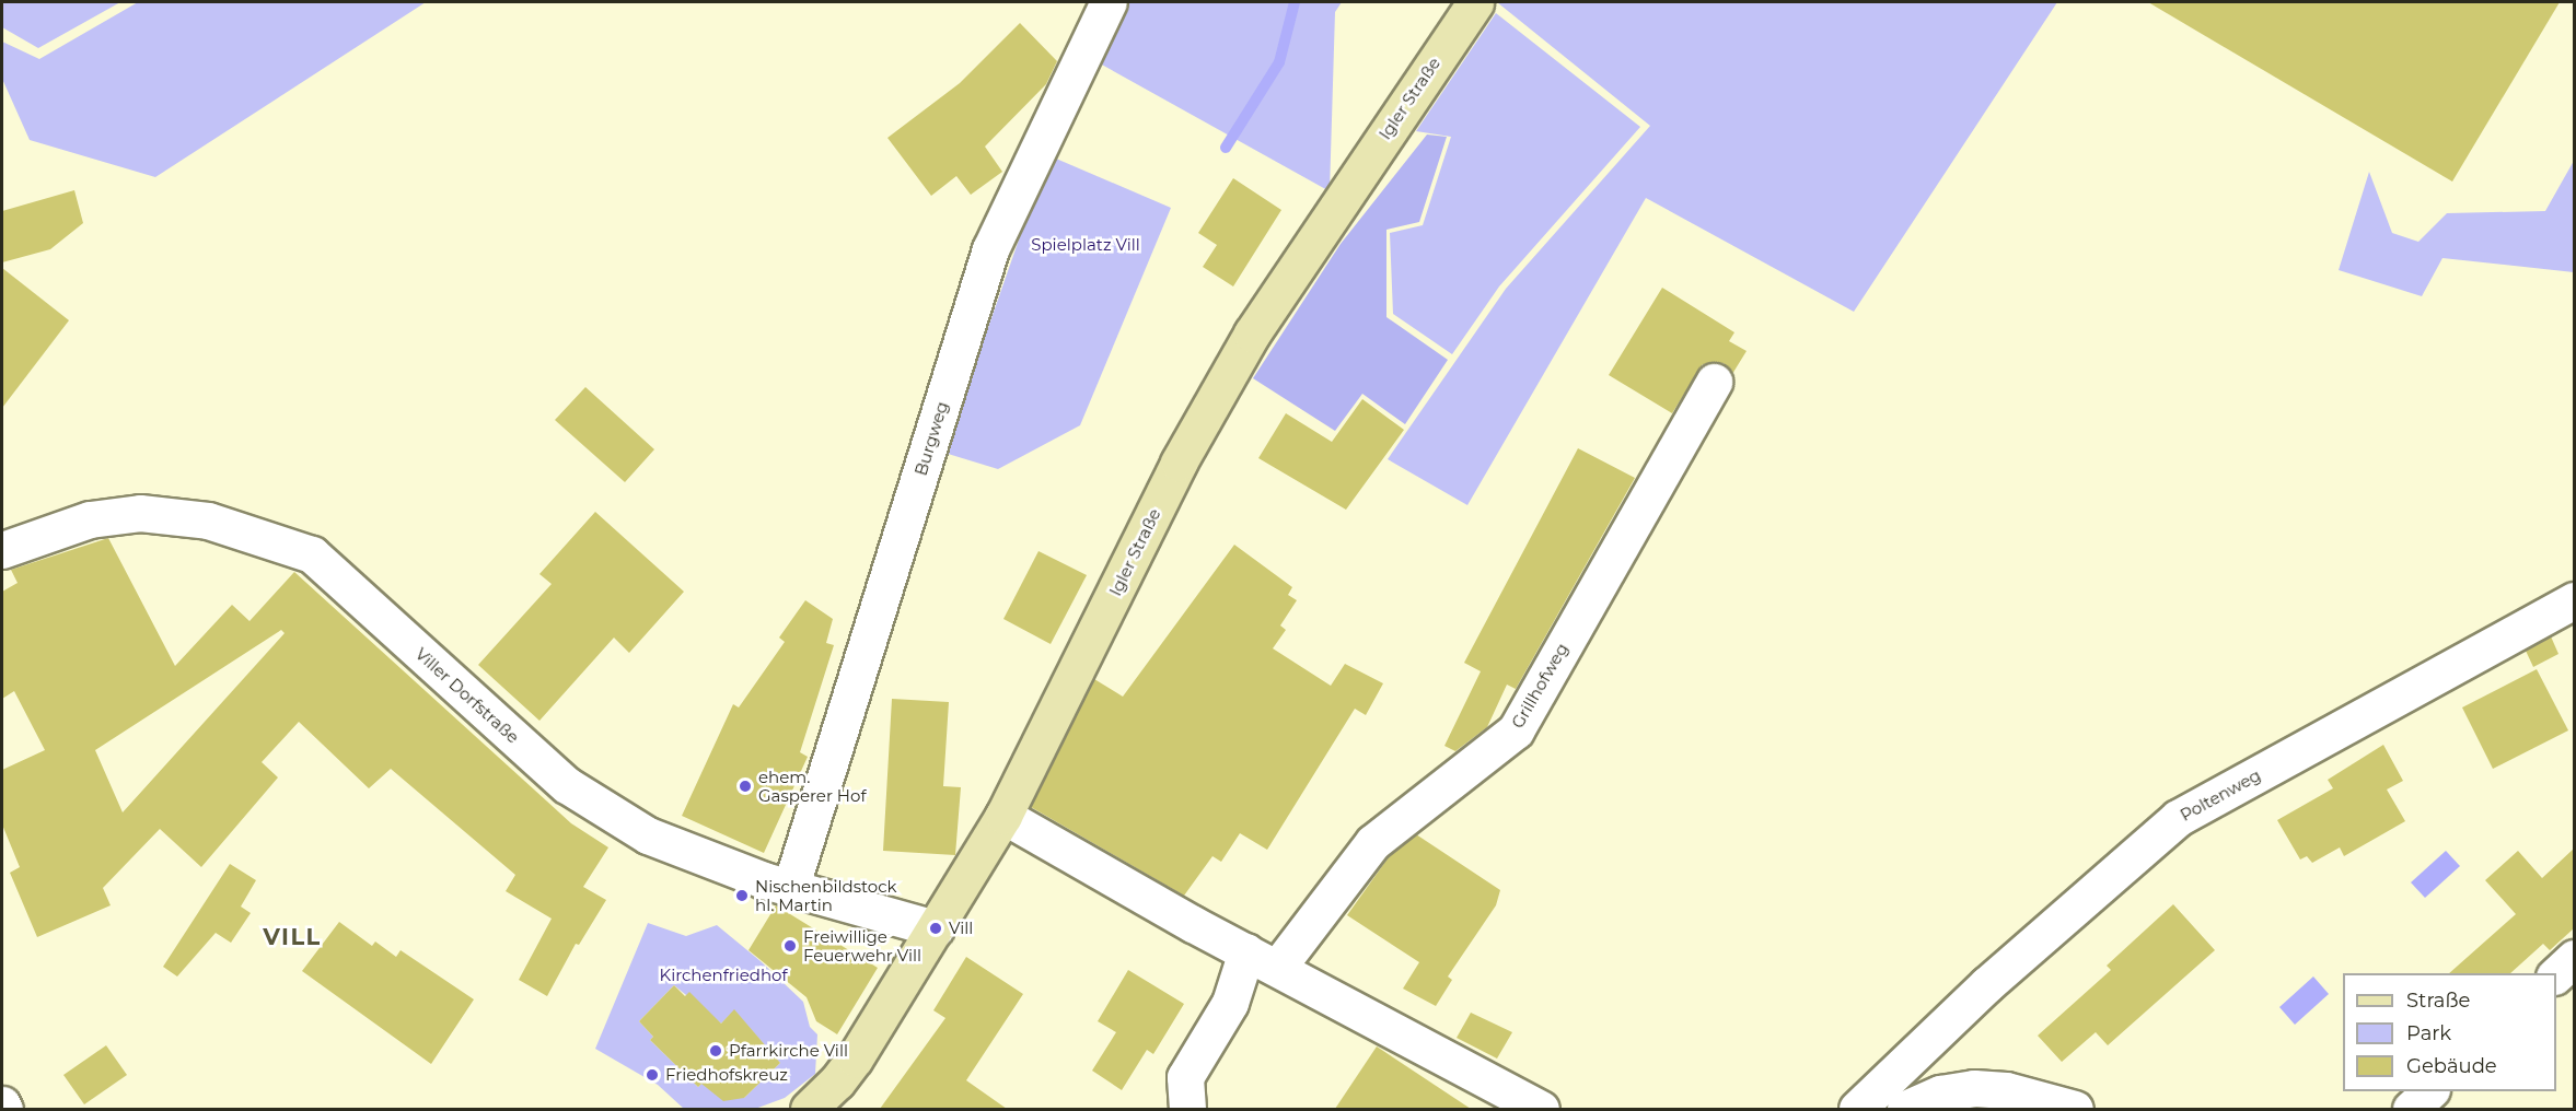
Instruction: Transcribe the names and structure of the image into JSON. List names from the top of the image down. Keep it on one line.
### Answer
{"streets":{"main road":["Igler Straße"],"street":["Burgweg","Grillhofweg","Viller Dorfstraße","Poltenweg"]},"crossings":[["Igler Straße","Viller Dorfstraße"],["Burgweg","Viller Dorfstraße"]],"districts":["VILL"],"parks":["Spielplatz Vill","Kirchenfriedhof"],"places":["ehem. Gasperer Hof","Nischenbildstock hl. Martin","Vill","Freiwillige Feuerwehr Vill","Pfarrkirche Vill","Friedhofskreuz"],"legend":["Straße","Park","Gebäude"]}
